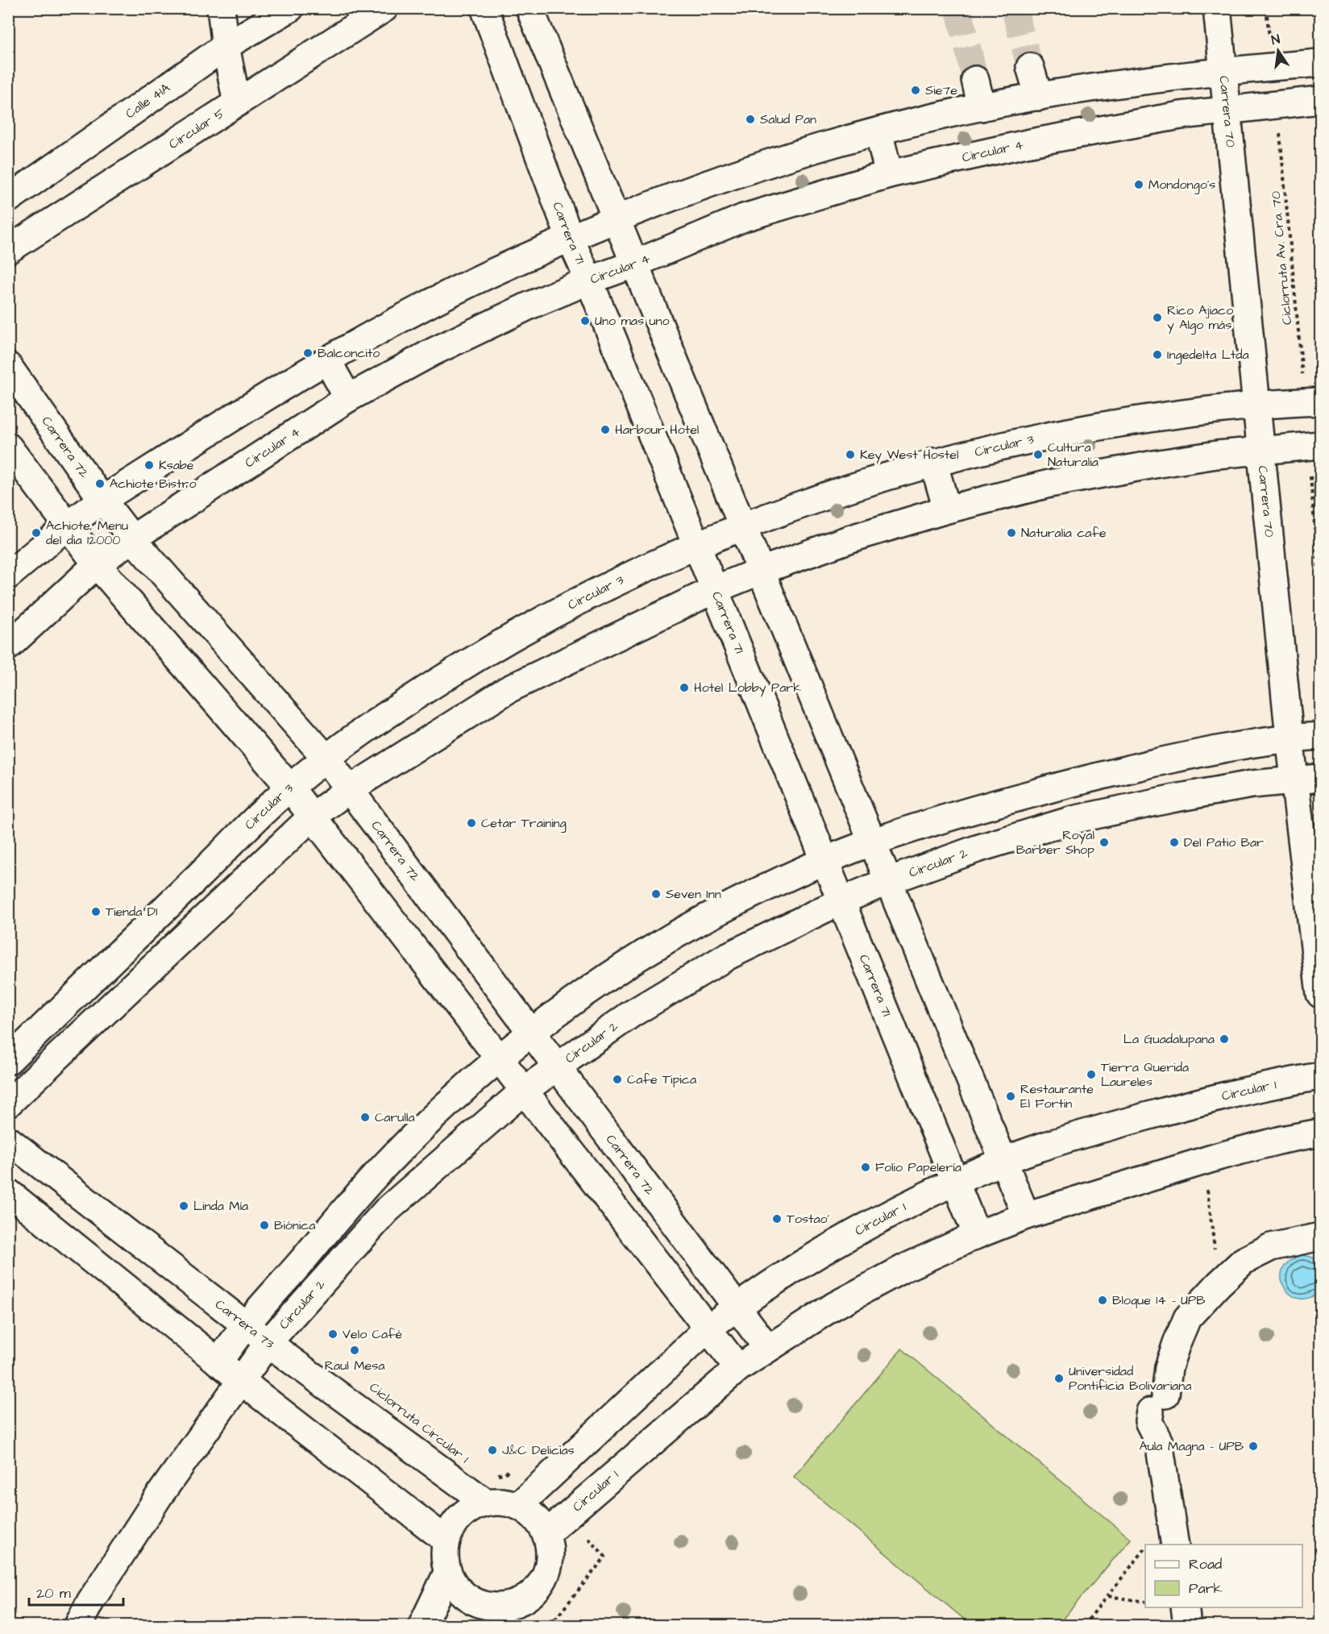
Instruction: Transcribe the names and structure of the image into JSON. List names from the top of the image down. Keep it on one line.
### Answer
{"streets":{"street":["Calle 41A","Carrera 70","Circular 5","Circular 4","Carrera 71","Circular 3","Carrera 72","Circular 2","Circular 1","Carrera 73"],"path":["Ciclorruta Av. Cra. 70"]},"crossings":[["Carrera 70","Circular 4"],["Carrera 70","Circular 3"],["Carrera 70","Circular 2"],["Circular 4","Carrera 71"],["Circular 4","Carrera 72"],["Carrera 71","Circular 3"],["Carrera 71","Circular 2"],["Carrera 71","Circular 1"],["Circular 3","Carrera 72"],["Carrera 72","Circular 2"],["Carrera 72","Circular 1"],["Circular 2","Carrera 73"],["Circular 1","Carrera 73"]],"places":["Sie7e","Salud Pan","Mondongo's","Rico Ajiaco y Algo más","Uno mas uno","Balconcito","Ingedelta Ltda","Harbour Hotel","Key West Hostel","Cultura Naturalia","Ksabe","Achiote Bistro","Achiote, Menu del dia 12000","Naturalia cafe","Hotel Lobby Park","Cetar Training","Royal Barber Shop","Del Patio Bar","Seven Inn","Tienda D1","La Guadalupana","Tierra Querida Laureles","Cafe Tipica","Restaurante El Fortin","Carulla","Folio Papelería","Linda Mía","Tostao’","Biónica","Bloque 14 - UPB","Velo Café","Raul Mesa","Universidad Pontificia Bolivariana","Aula Magna - UPB","J&C Delicias"],"legend":["Road","Park"],"scale_bar":"20 m","north":"top"}
